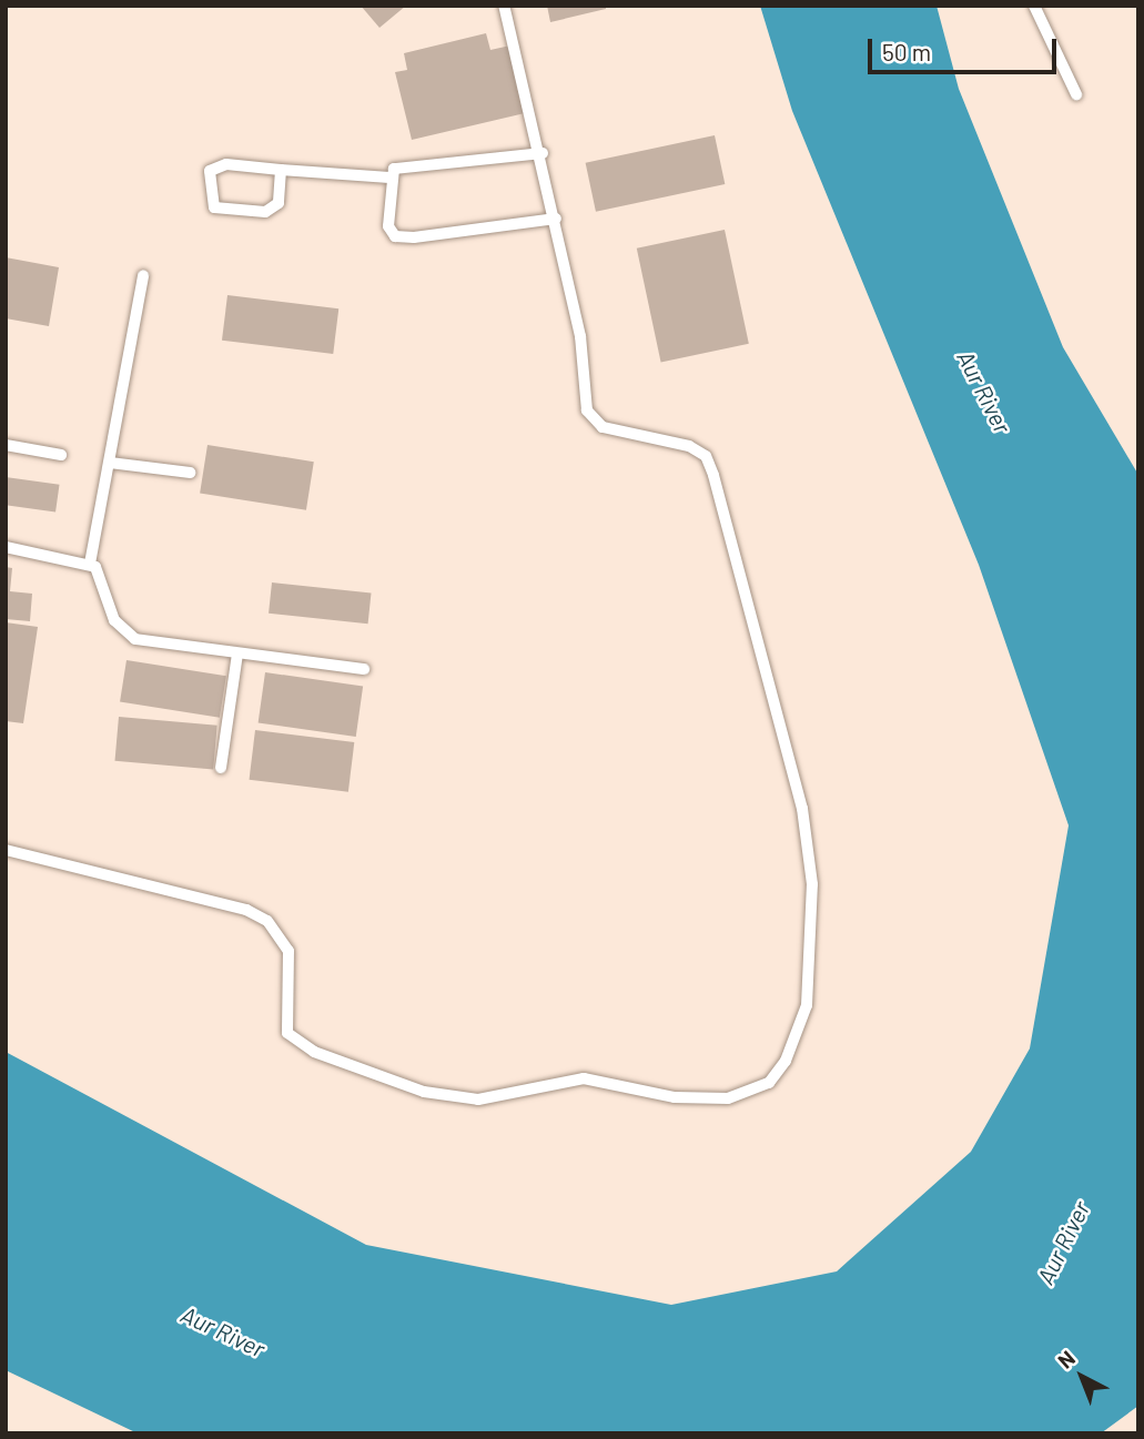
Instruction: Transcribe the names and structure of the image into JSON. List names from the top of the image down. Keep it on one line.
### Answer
{"water":["Aur River"],"scale_bar":"50 m","north":"top left"}
